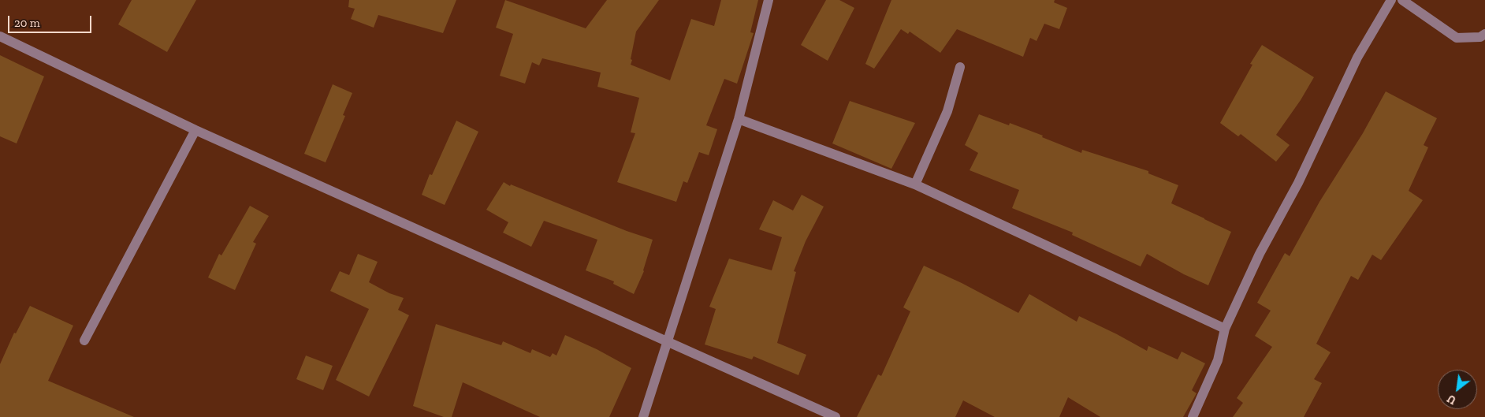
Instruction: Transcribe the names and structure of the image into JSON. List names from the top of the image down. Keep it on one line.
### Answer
{"scale_bar":"20 m","north":"bottom left"}
